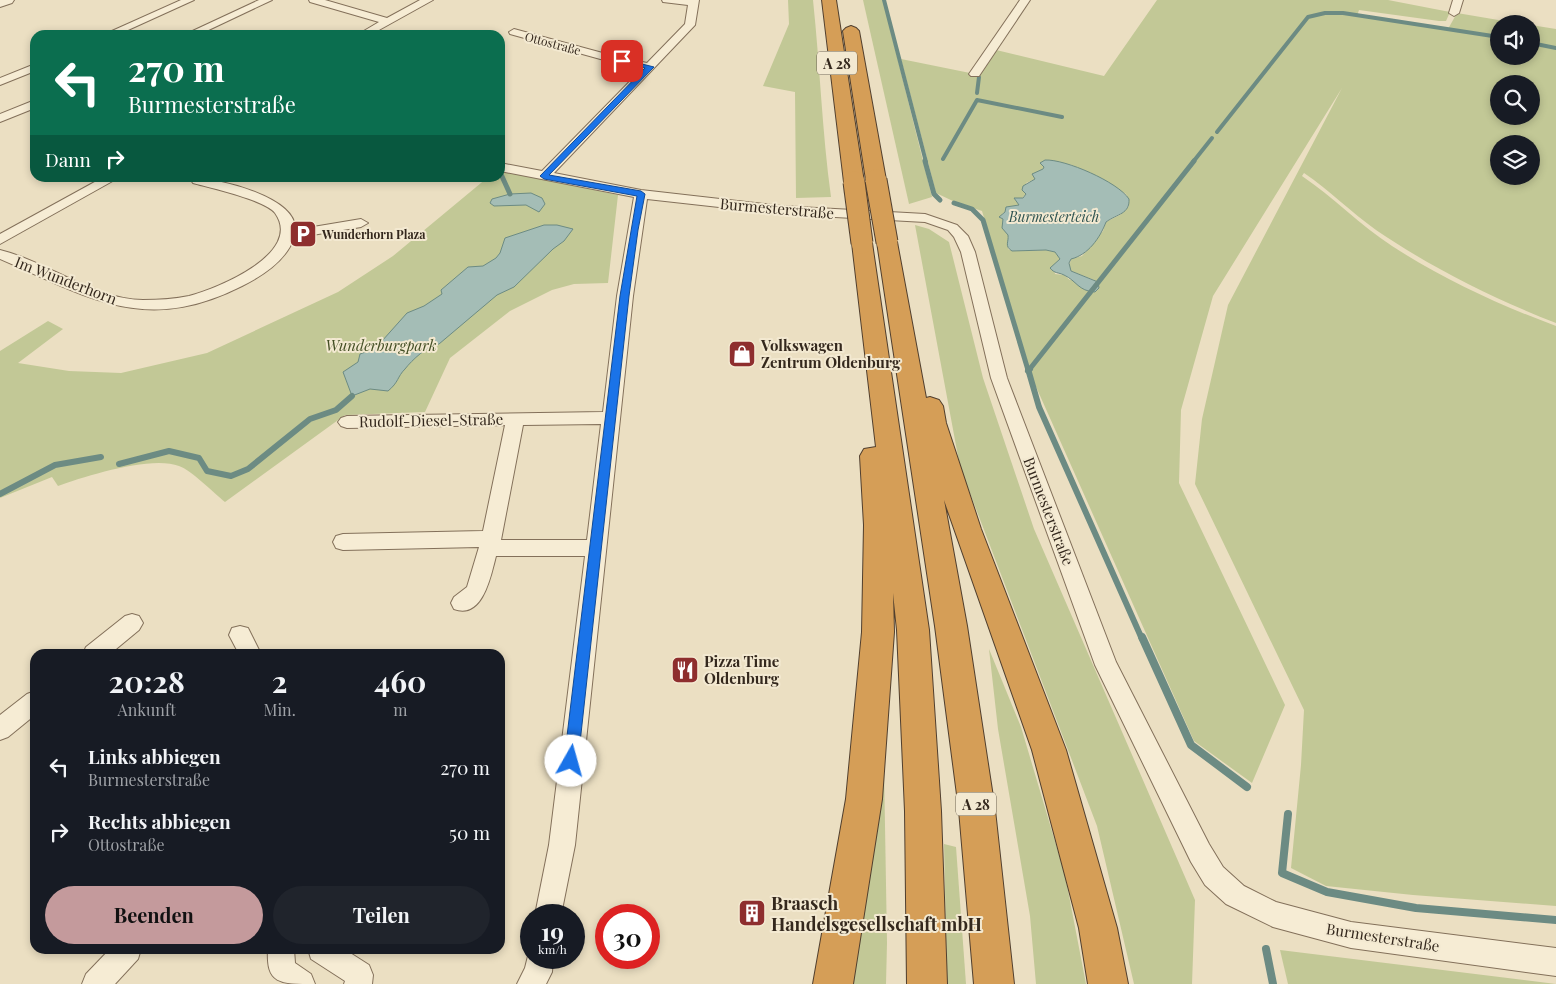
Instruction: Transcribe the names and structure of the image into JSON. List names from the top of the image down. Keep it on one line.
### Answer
{"streets":{"highway":["A 28"],"street":["Ottostraße","Burmesterstraße","Im Wunderhorn","Rudolf-Diesel-Straße"]},"water":["Burmesterteich"],"parks":["Wunderburgpark"],"places":{"parking":["Wunderhorn Plaza"],"shop":["Volkswagen Zentrum Oldenburg"],"restaurant":["Pizza Time Oldenburg"],"building":["Braasch Handelsgesellschaft mbH"]},"page":{"turn":["270 m","Burmesterstraße"],"then":"Dann","eta":["20:28","Ankunft","2","Min.","460","m"],"list":[{"name":"Links abbiegen","note":"Burmesterstraße","value":"270 m"},{"name":"Rechts abbiegen","note":"Ottostraße","value":"50 m"}],"buttons":["Beenden","Teilen"],"speed":"19 km/h","limit":"30"}}
